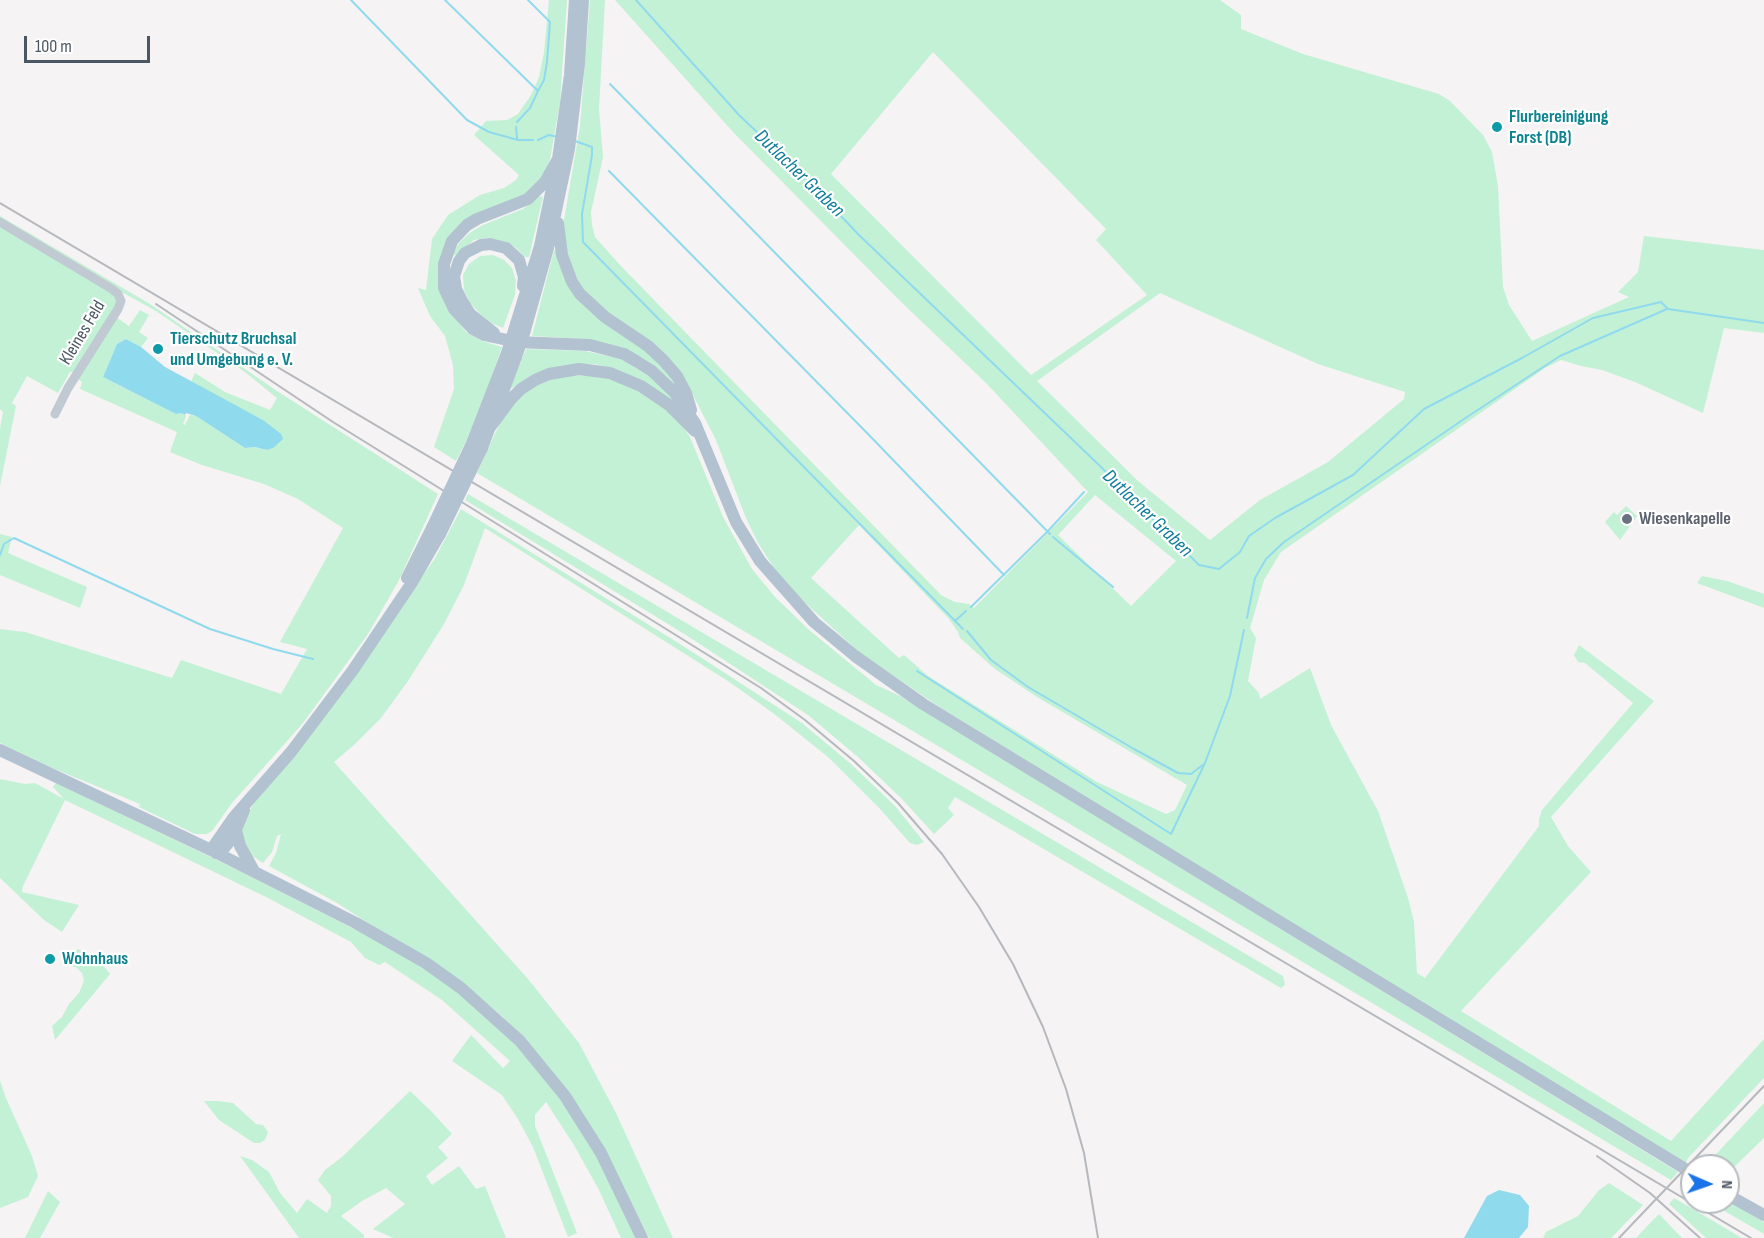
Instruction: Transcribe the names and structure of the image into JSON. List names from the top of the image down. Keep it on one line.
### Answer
{"streets":{"street":["Kleines Feld"]},"water":["Dutlacher Graben"],"places":["Flurbereinigung Forst (DB)","Tierschutz Bruchsal und Umgebung e. V.","Wiesenkapelle","Wohnhaus"],"scale_bar":"100 m","north":"right"}
